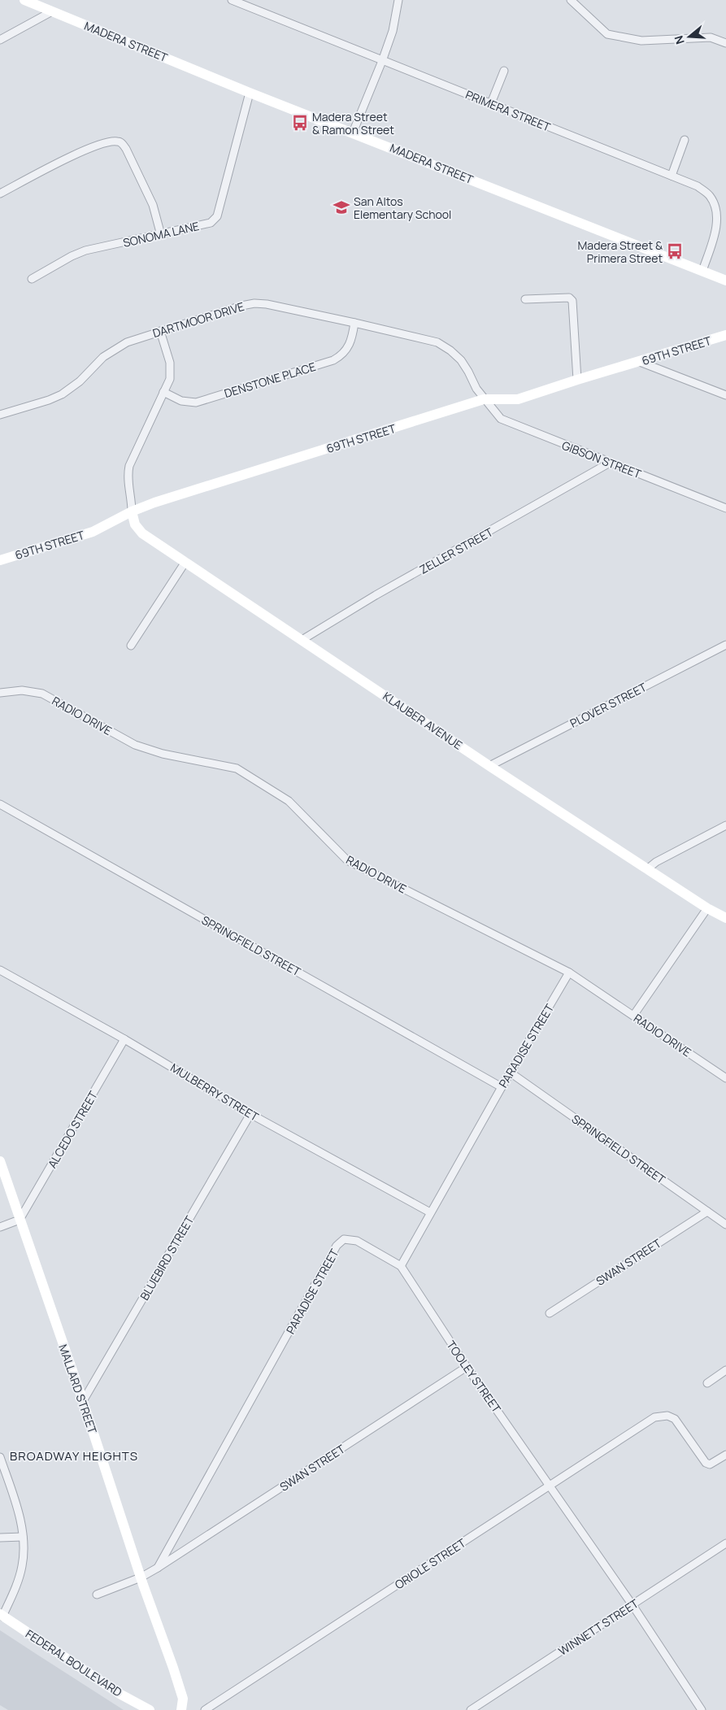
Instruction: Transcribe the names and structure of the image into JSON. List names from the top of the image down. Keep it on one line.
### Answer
{"streets":{"street":["MADERA STREET","PRIMERA STREET","SONOMA LANE","DARTMOOR DRIVE","69TH STREET","DENSTONE PLACE","GIBSON STREET","ZELLER STREET","PLOVER STREET","RADIO DRIVE","KLAUBER AVENUE","SPRINGFIELD STREET","PARADISE STREET","MULBERRY STREET","ALCEDO STREET","BLUEBIRD STREET","SWAN STREET","TOOLEY STREET","MALLARD STREET","ORIOLE STREET","WINNETT STREET","FEDERAL BOULEVARD"]},"crossings":[["MADERA STREET","PRIMERA STREET"],["MADERA STREET","SONOMA LANE"],["DARTMOOR DRIVE","69TH STREET"],["DARTMOOR DRIVE","DENSTONE PLACE"],["DARTMOOR DRIVE","GIBSON STREET"],["69TH STREET","GIBSON STREET"],["69TH STREET","KLAUBER AVENUE"],["GIBSON STREET","ZELLER STREET"],["ZELLER STREET","KLAUBER AVENUE"],["PLOVER STREET","KLAUBER AVENUE"],["RADIO DRIVE","PARADISE STREET"],["SPRINGFIELD STREET","PARADISE STREET"],["SPRINGFIELD STREET","SWAN STREET"],["PARADISE STREET","MULBERRY STREET"],["PARADISE STREET","SWAN STREET"],["PARADISE STREET","TOOLEY STREET"],["MULBERRY STREET","ALCEDO STREET"],["MULBERRY STREET","BLUEBIRD STREET"],["ALCEDO STREET","MALLARD STREET"],["BLUEBIRD STREET","MALLARD STREET"],["SWAN STREET","TOOLEY STREET"],["SWAN STREET","MALLARD STREET"],["TOOLEY STREET","ORIOLE STREET"],["TOOLEY STREET","WINNETT STREET"]],"districts":["BROADWAY HEIGHTS"],"places":{"bus stop":["Madera Street & Ramon Street","Madera Street & Primera Street"],"school or university":["San Altos Elementary School"]},"north":"left"}
